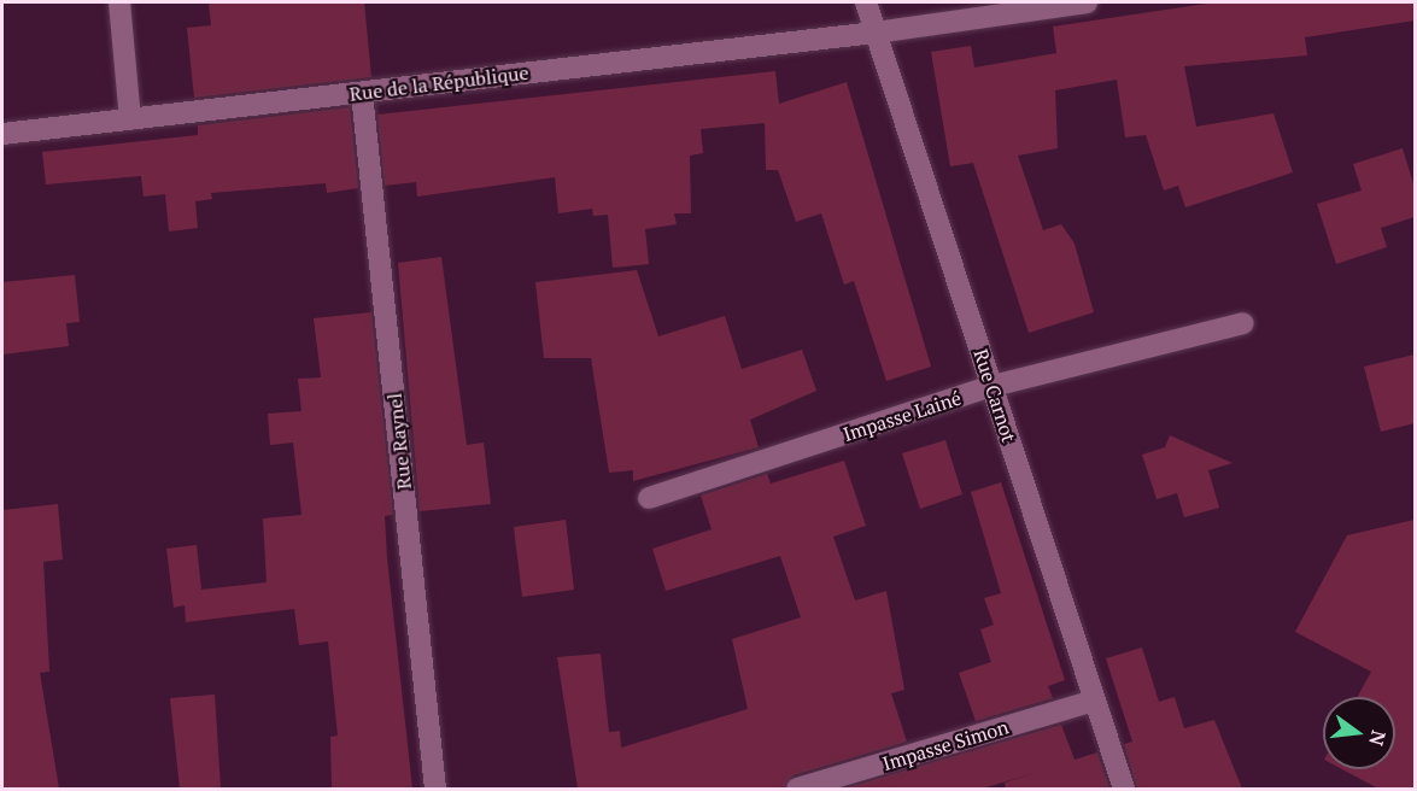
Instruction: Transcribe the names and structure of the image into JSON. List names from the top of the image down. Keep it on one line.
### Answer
{"streets":{"street":["Rue de la République","Rue Carnot","Impasse Lainé","Rue Raynel","Impasse Simon"]},"crossings":[["Rue de la République","Rue Carnot"],["Rue de la République","Rue Raynel"],["Rue Carnot","Impasse Lainé"],["Rue Carnot","Impasse Simon"]],"north":"right"}
